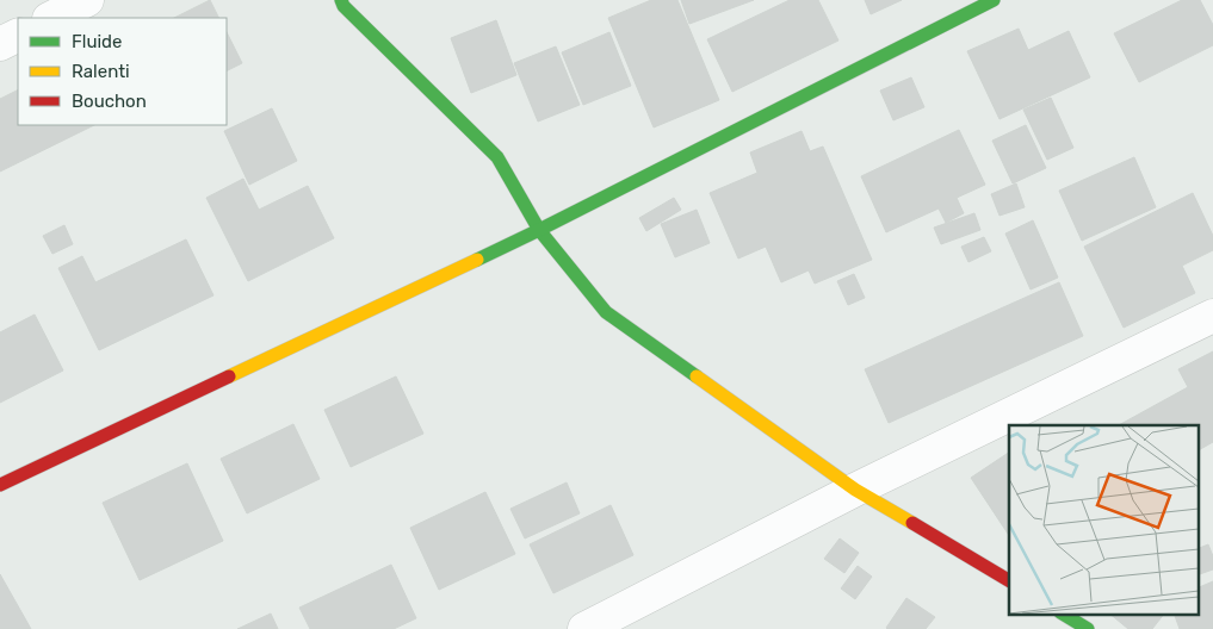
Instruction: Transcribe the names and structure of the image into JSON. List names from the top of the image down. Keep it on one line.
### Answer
{"legend":["Fluide","Ralenti","Bouchon"]}
